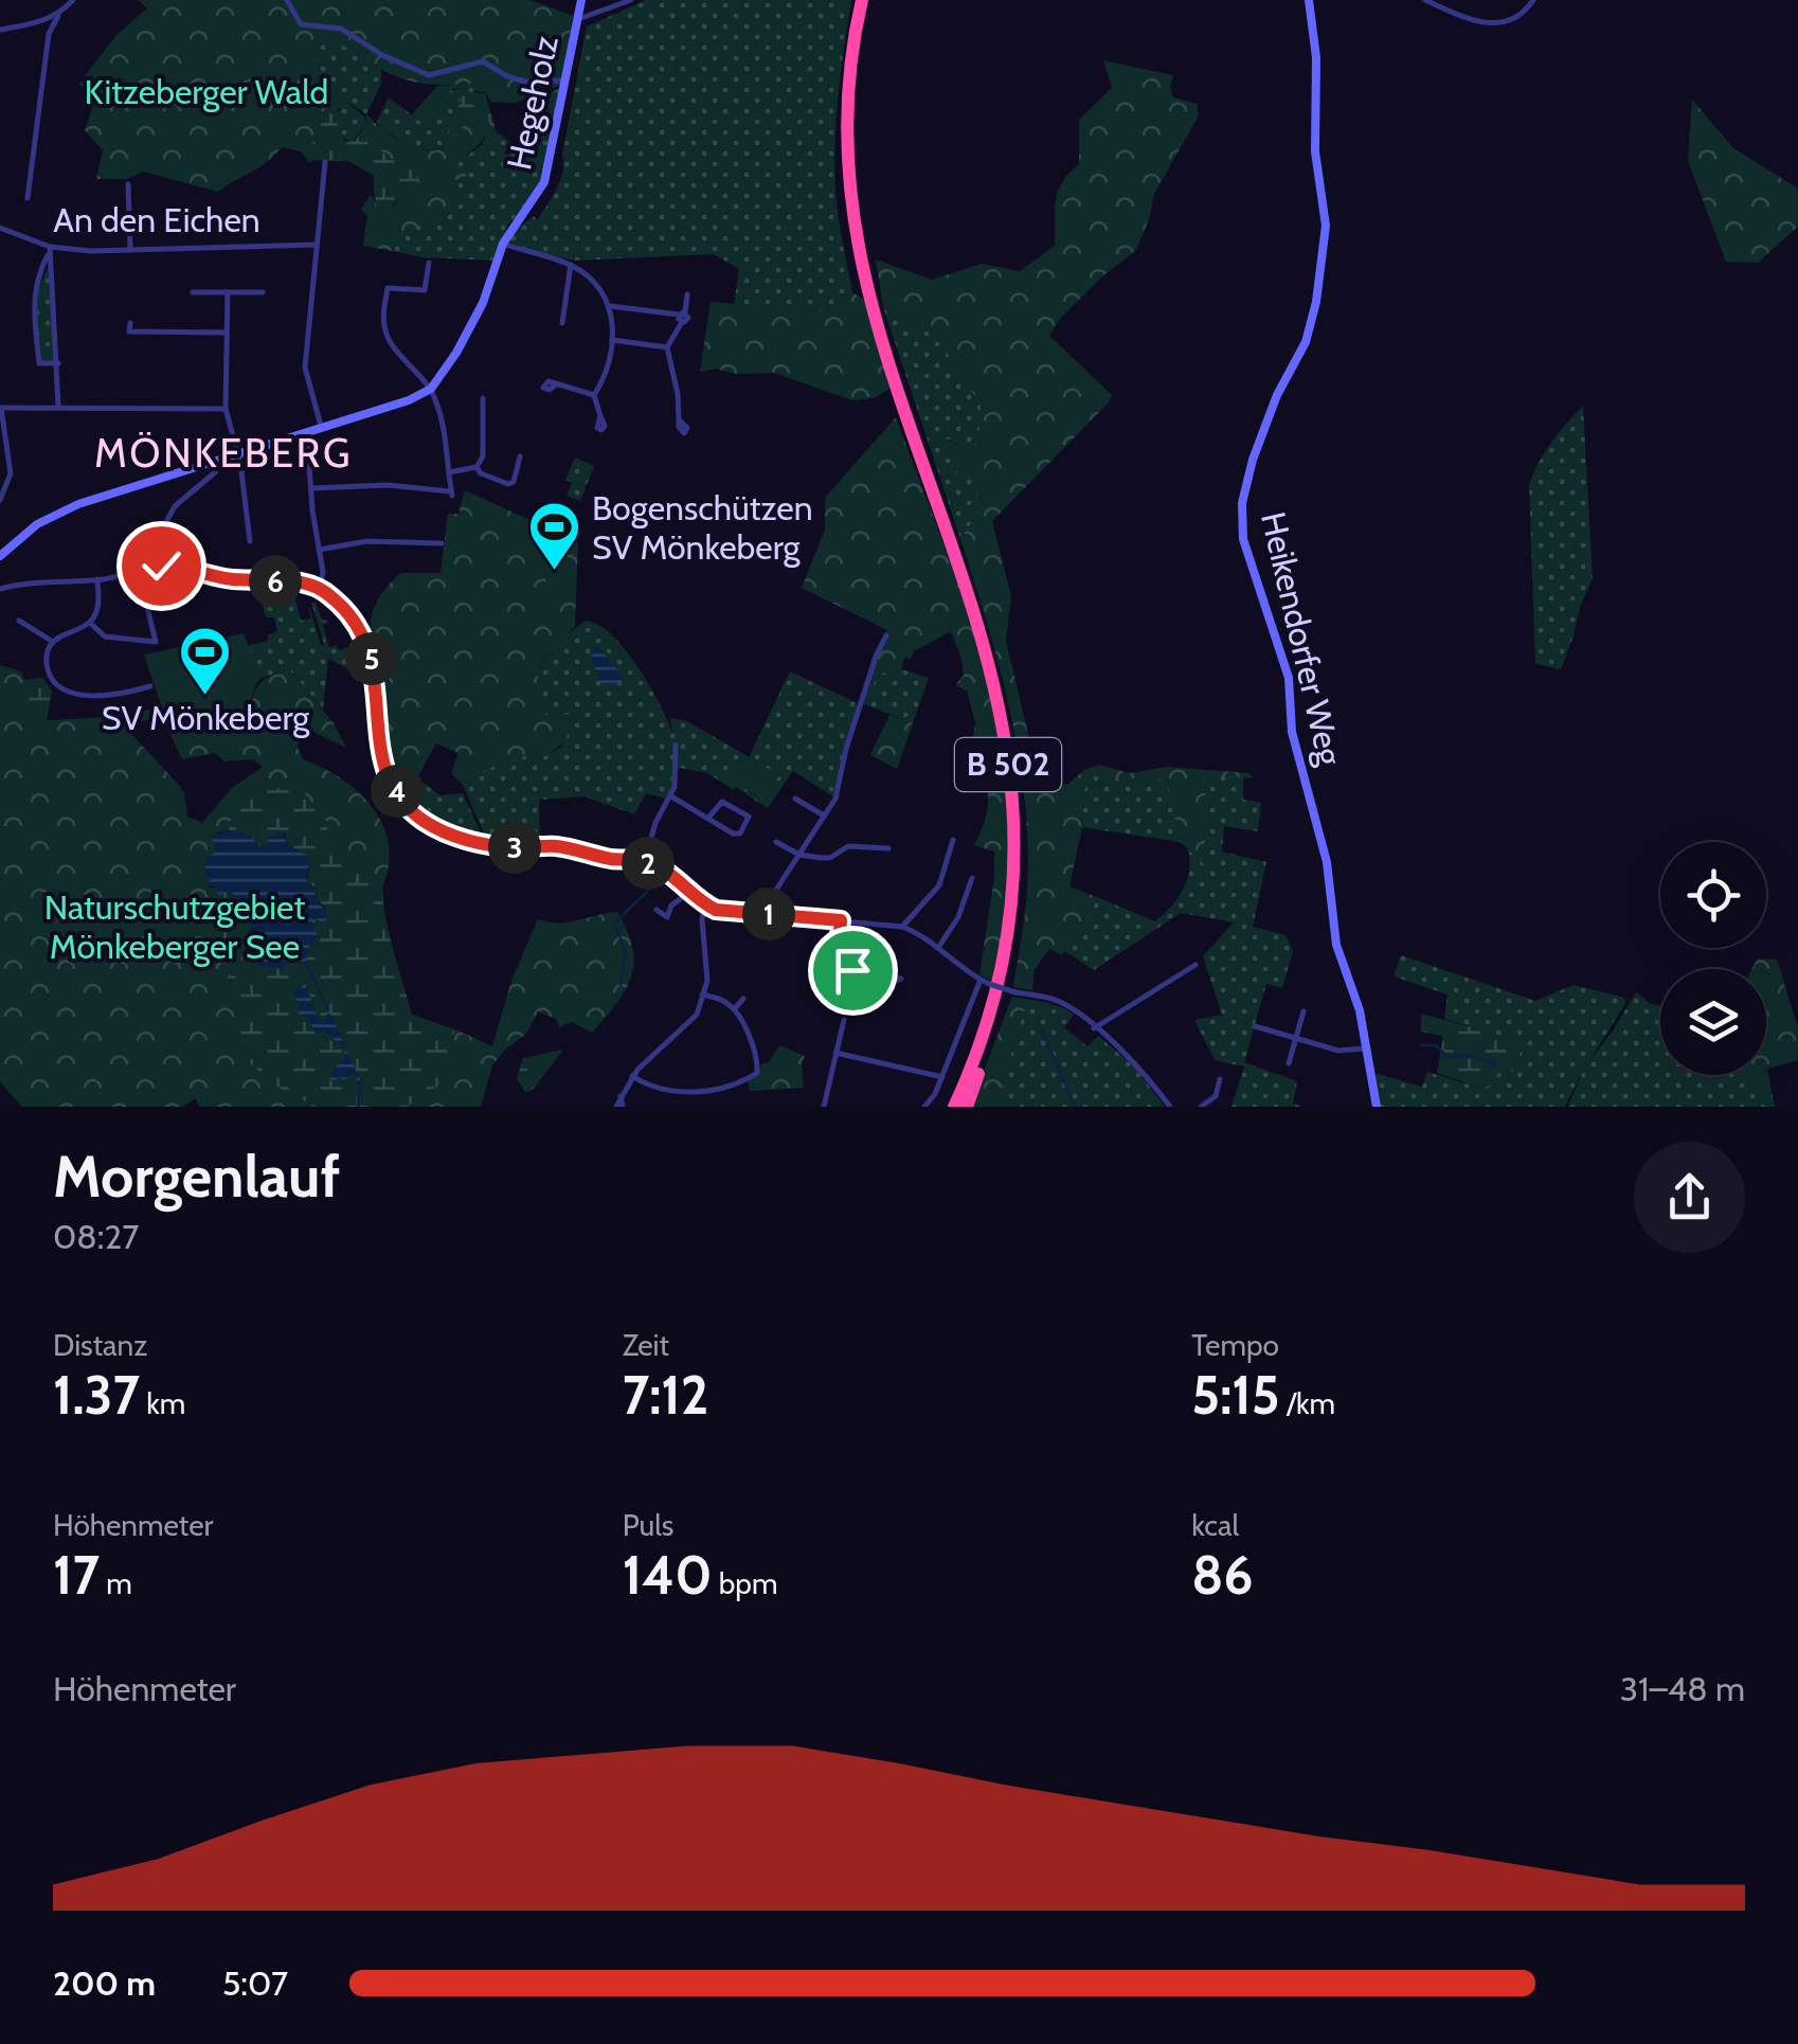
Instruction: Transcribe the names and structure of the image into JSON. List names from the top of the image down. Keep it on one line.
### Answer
{"streets":{"highway":["B 502"],"street":["Hegeholz","An den Eichen","Heikendorfer Weg"]},"districts":["MÖNKEBERG"],"parks":["Kitzeberger Wald","Naturschutzgebiet Mönkeberger See"],"places":{"sports":["Bogenschützen SV Mönkeberg","SV Mönkeberg"]},"page":{"pins":["6","5","4","3","2","1"],"heading":["Morgenlauf","08:27"],"stats":[["Distanz","1.37 km"],["Zeit","7:12"],["Tempo","5:15 /km"],["Höhenmeter","17 m"],["Puls","140 bpm"],["kcal","86"]],"chart":["Höhenmeter","31–48 m"],"list":[{"name":"200 m","note":"5:07"}]}}
